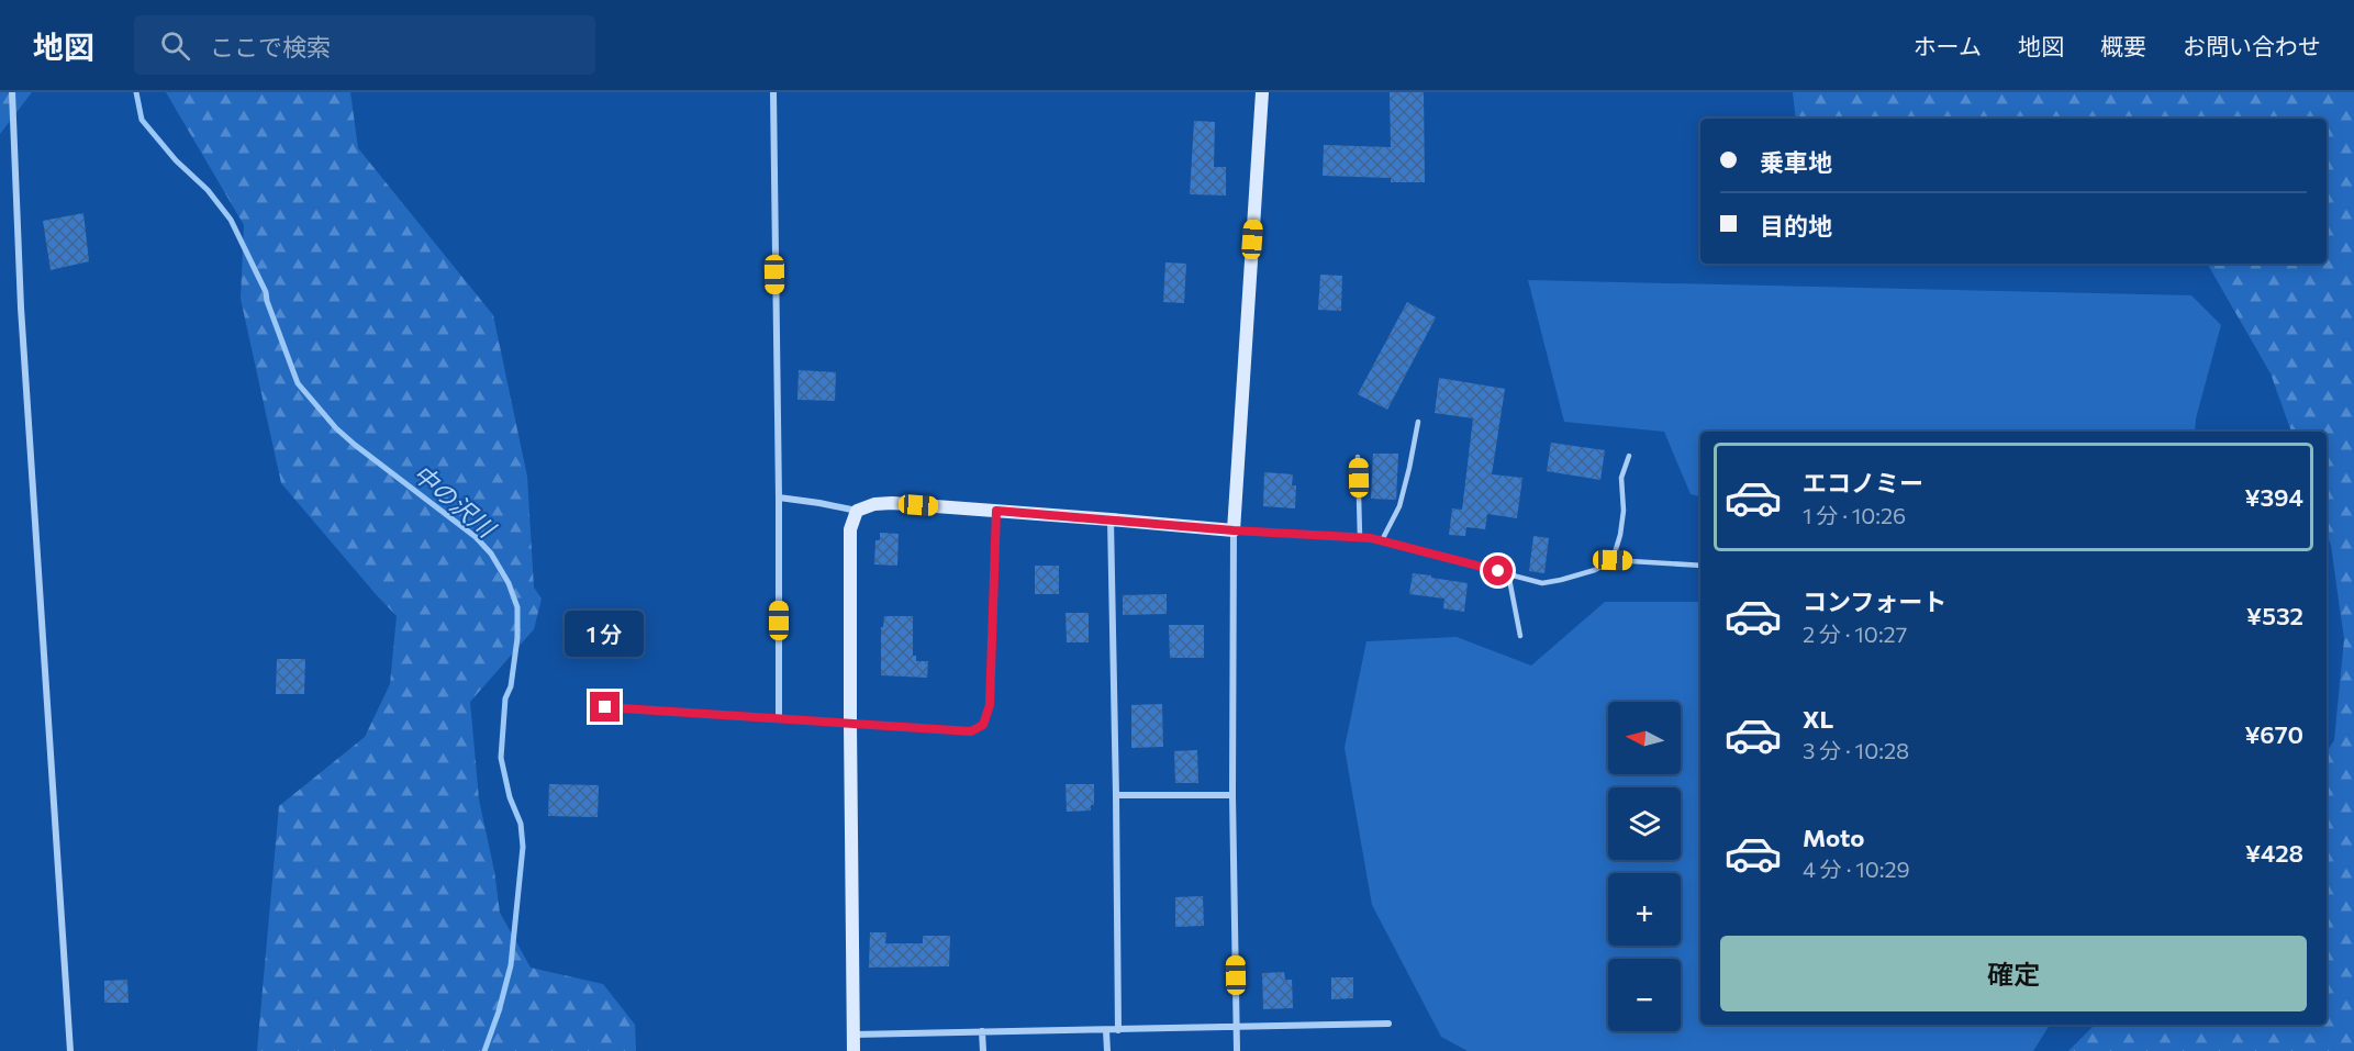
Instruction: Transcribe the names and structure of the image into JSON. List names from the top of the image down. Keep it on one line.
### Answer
{"water":["中の沢川"],"north":"left","page":{"header":"地図","search":"ここで検索","nav":["ホーム","地図","概要","お問い合わせ"],"banner":["乗車地","目的地"],"list":[{"name":"エコノミー","note":"1 分 · 10:26","value":"¥394"},{"name":"コンフォート","note":"2 分 · 10:27","value":"¥532"},{"name":"XL","note":"3 分 · 10:28","value":"¥670"},{"name":"Moto","note":"4 分 · 10:29","value":"¥428"}],"bubble":"1 分","map_buttons":["+","−"],"buttons":"確定"}}
